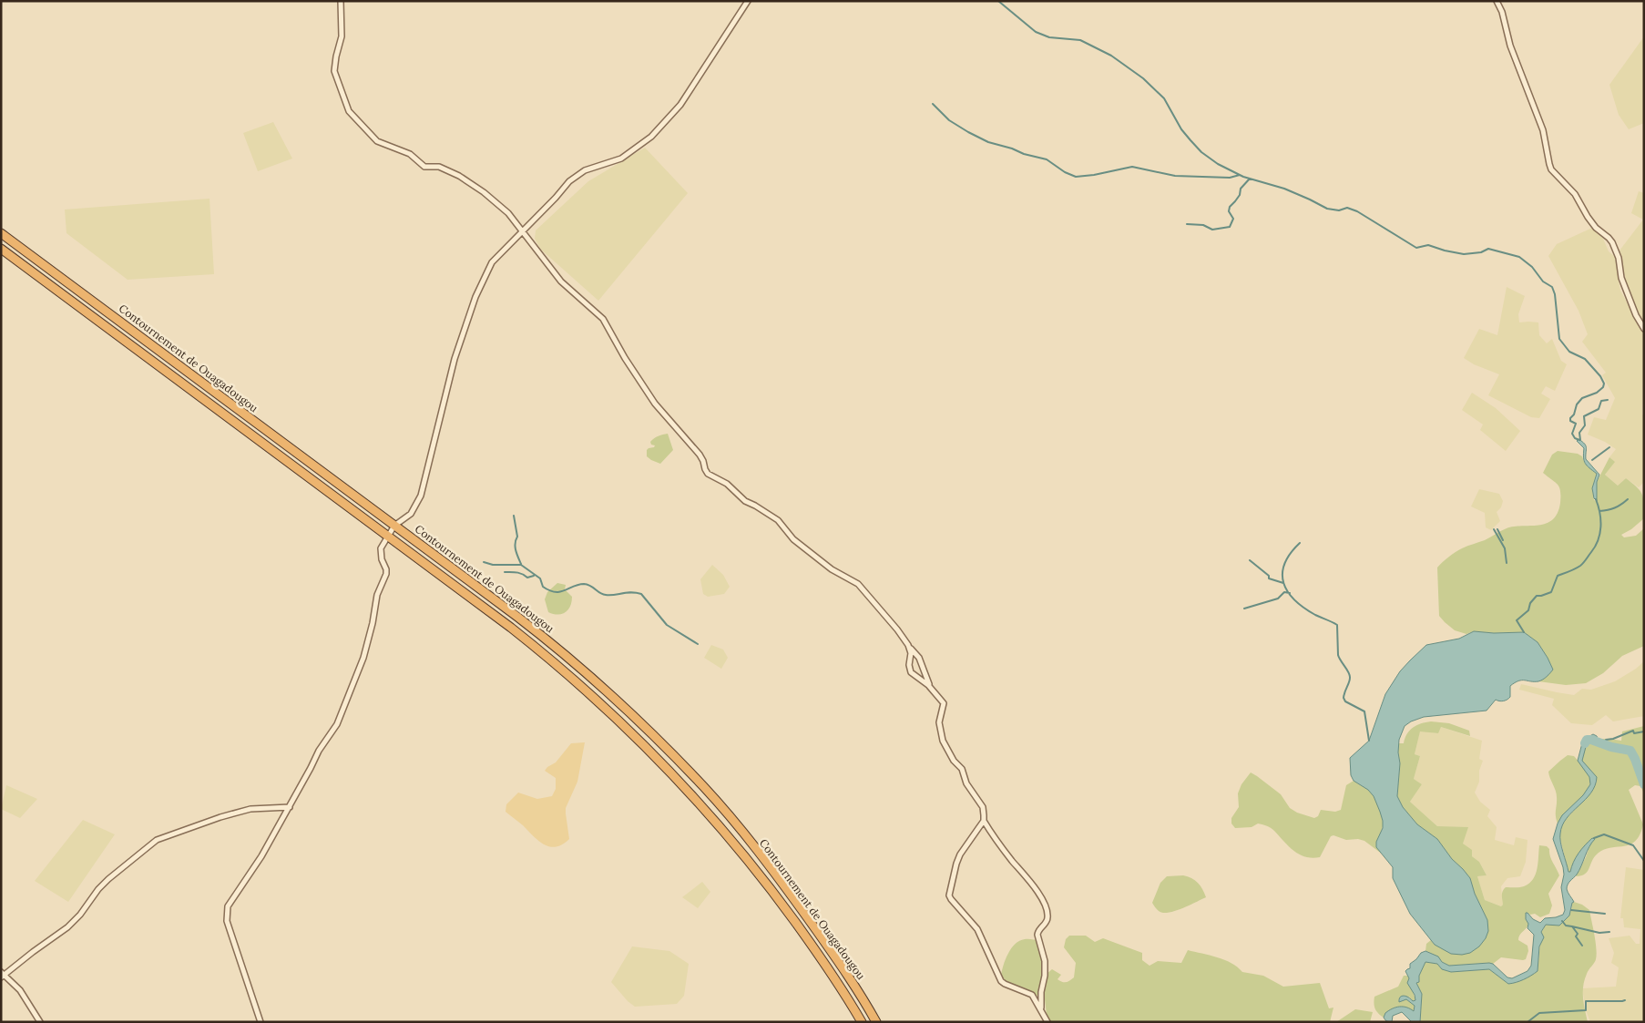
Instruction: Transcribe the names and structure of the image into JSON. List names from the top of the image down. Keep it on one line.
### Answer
{"streets":{"highway":["Contournement de Ouagadougou"]}}
